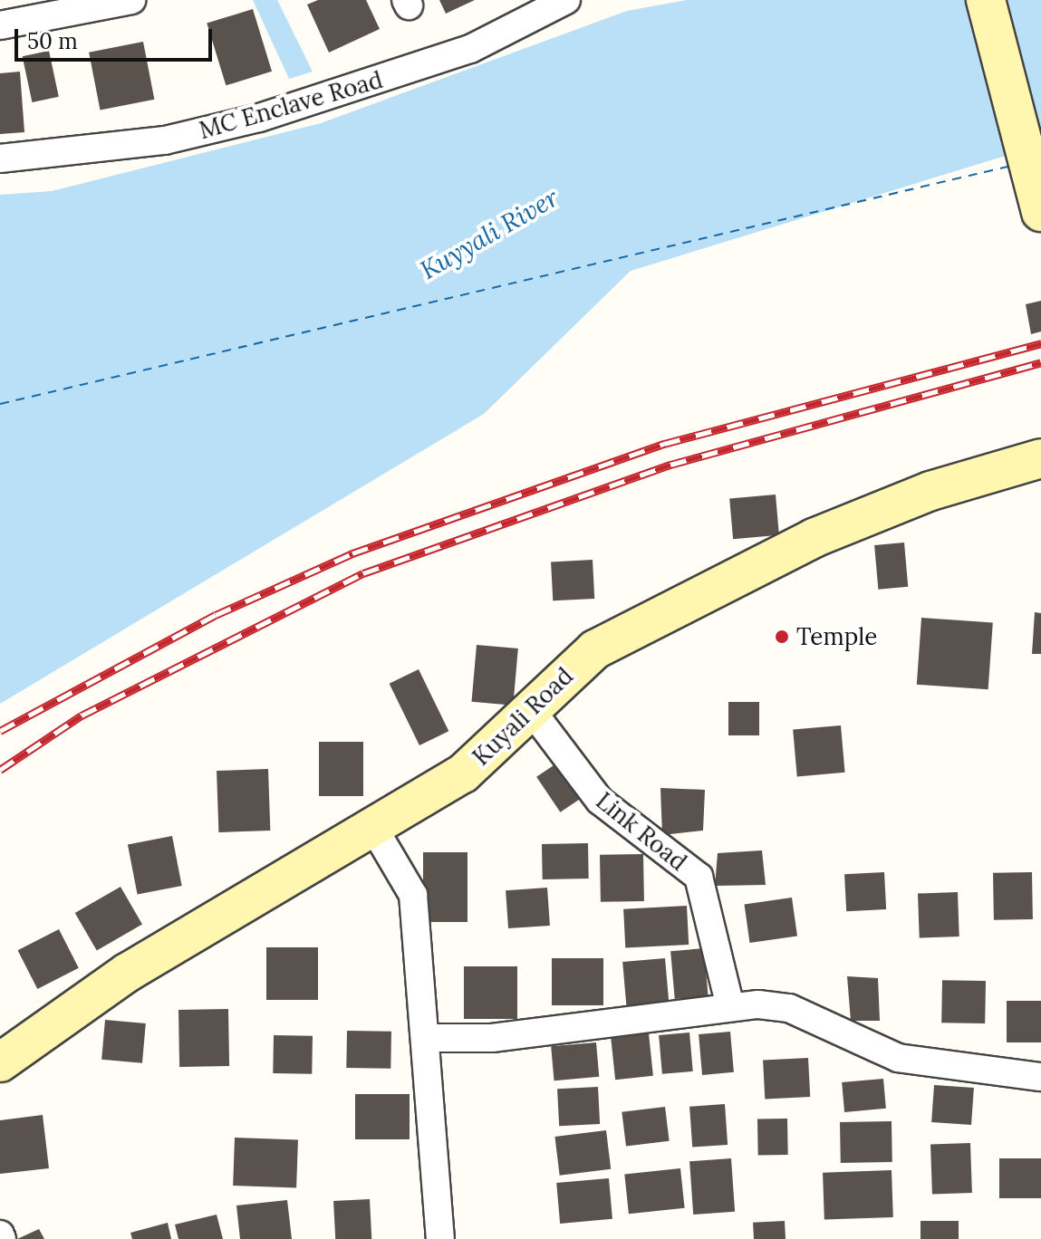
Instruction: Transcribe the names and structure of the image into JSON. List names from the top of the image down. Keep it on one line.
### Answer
{"streets":{"main road":["Kuyali Road"],"street":["MC Enclave Road","Link Road"]},"crossings":[["Kuyali Road","Link Road"]],"water":["Kuyyali River"],"places":["Temple"],"scale_bar":"50 m"}
